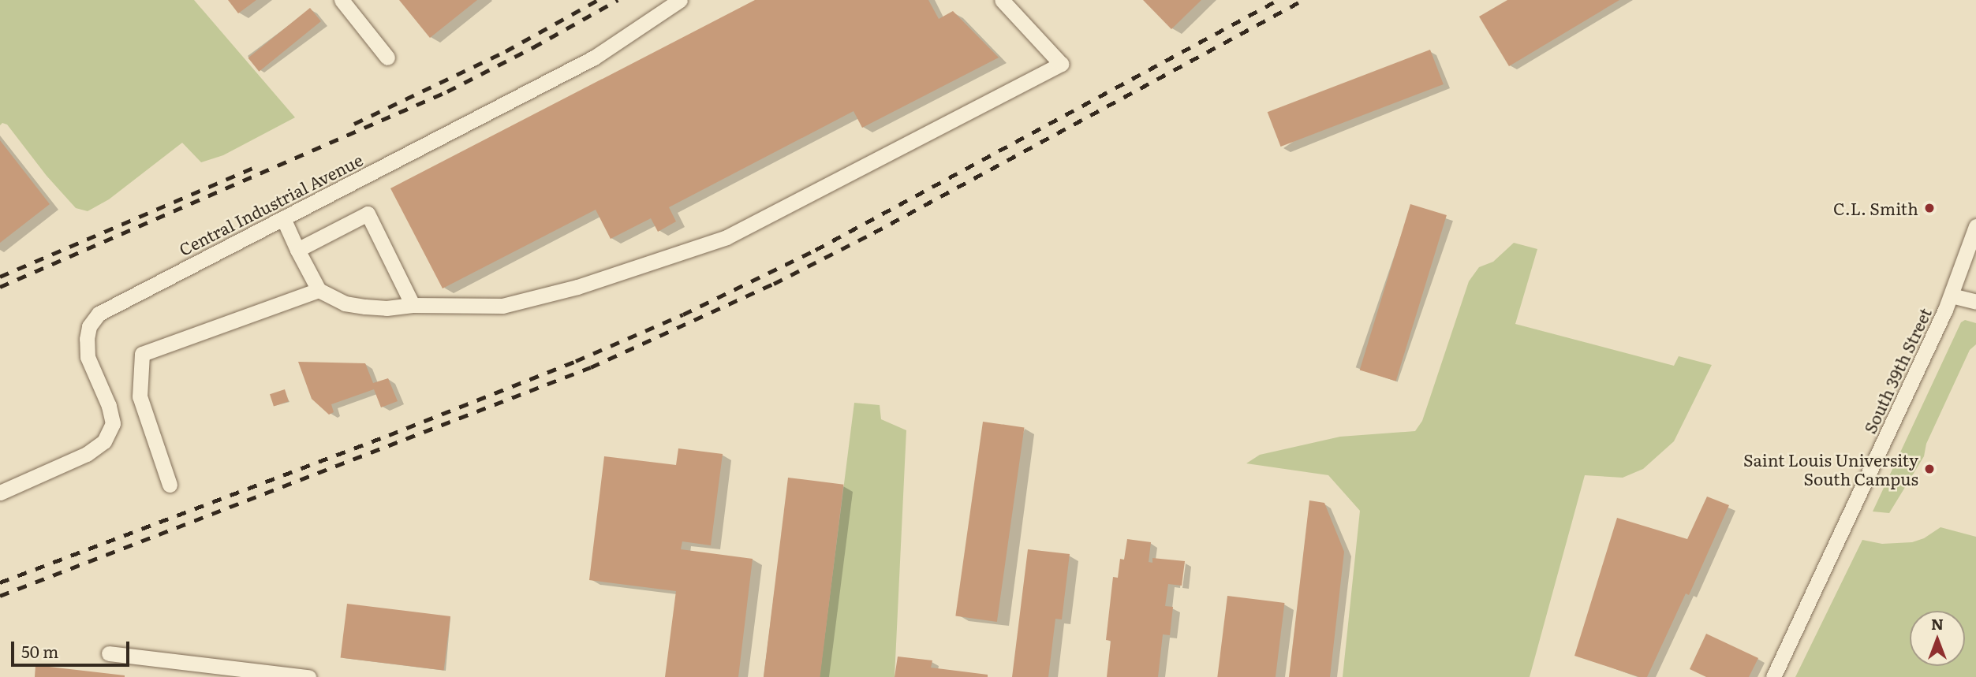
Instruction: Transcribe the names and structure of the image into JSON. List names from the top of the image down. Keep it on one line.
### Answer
{"streets":{"street":["Central Industrial Avenue","South 39th Street"]},"places":["C.L. Smith","Saint Louis University South Campus"],"scale_bar":"50 m","north":"top"}
